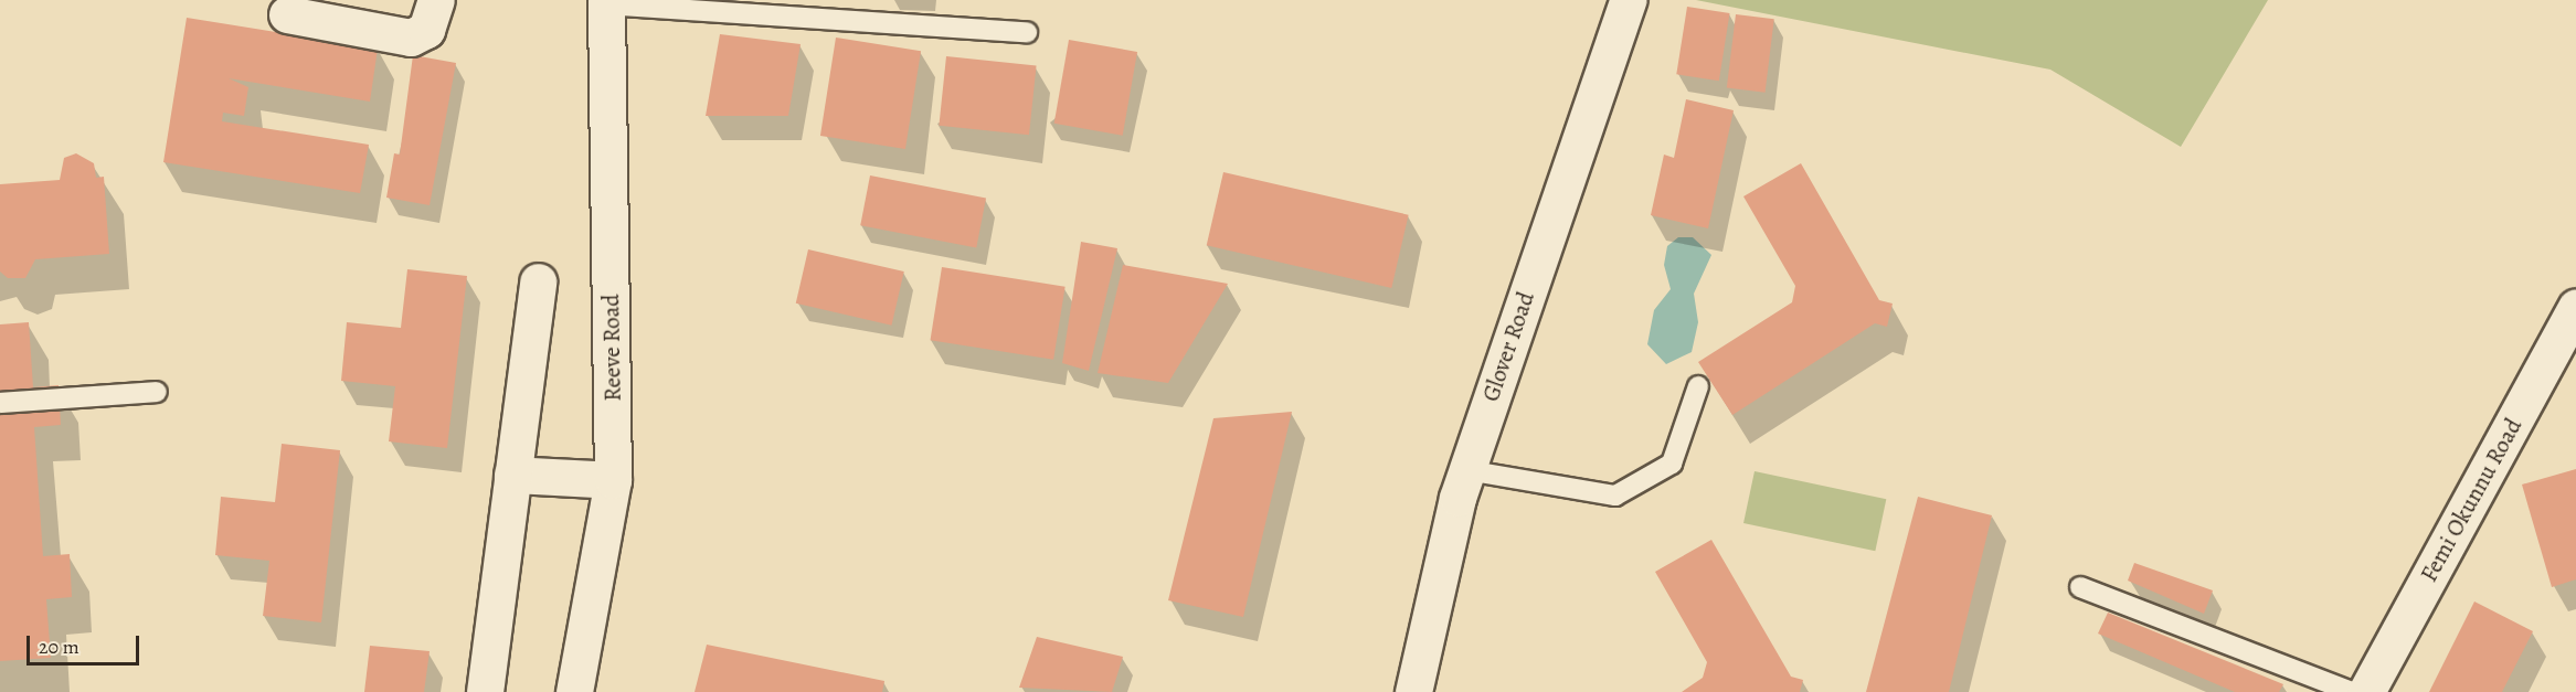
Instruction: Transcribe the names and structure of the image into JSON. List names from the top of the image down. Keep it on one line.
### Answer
{"streets":{"street":["Glover Road","Reeve Road","Femi Okunnu Road"]},"scale_bar":"20 m"}
